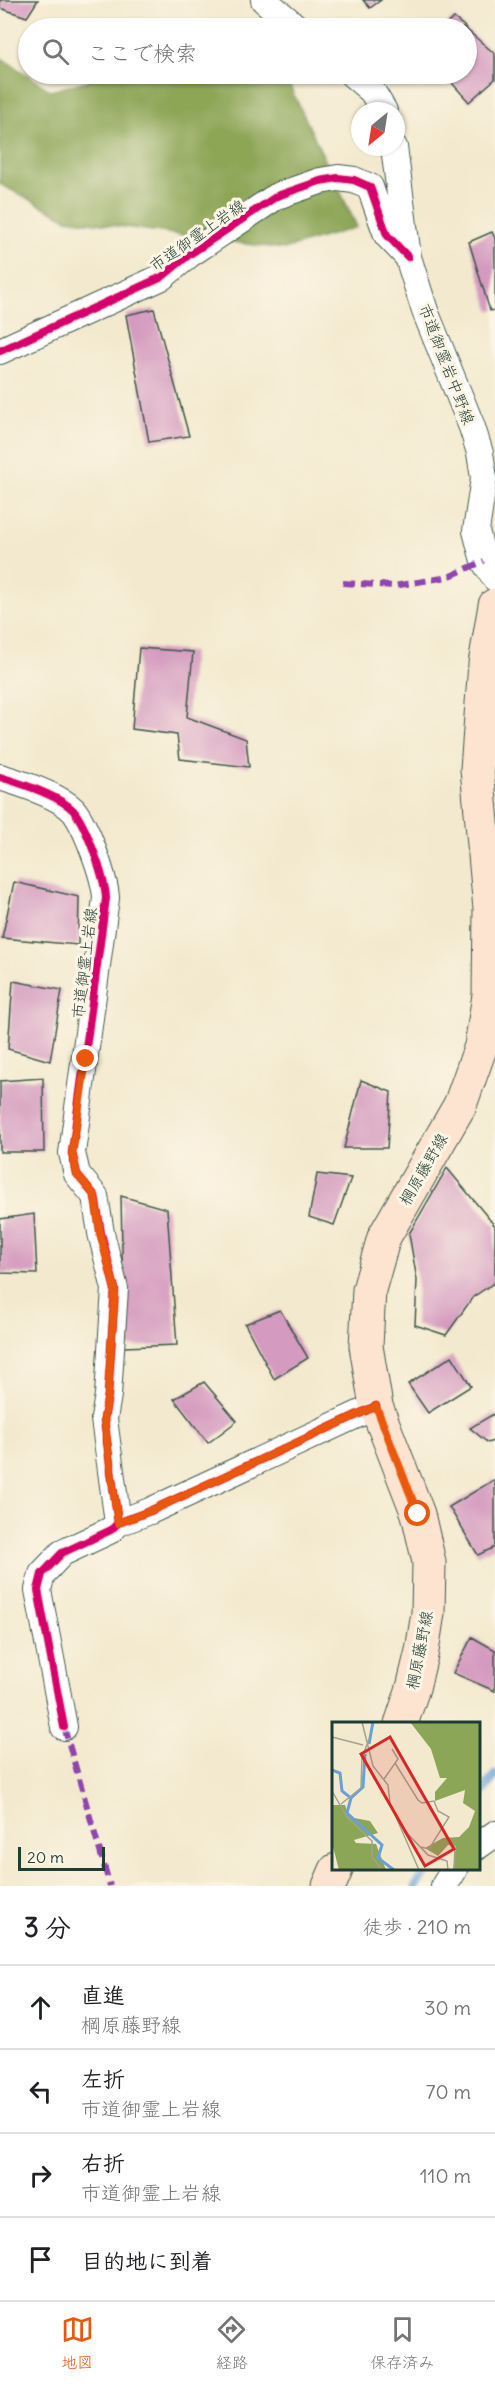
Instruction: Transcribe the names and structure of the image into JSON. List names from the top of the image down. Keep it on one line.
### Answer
{"streets":{"main road":["棡原藤野線"],"street":["市道御霊上岩線","市道御霊岩中野線"]},"crossings":[["市道御霊上岩線","市道御霊岩中野線"]],"scale_bar":"20 m","north":"bottom left","page":{"search":"ここで検索","scale":"20 m","heading":["3 分","徒歩 · 210 m"],"list":[["直進","棡原藤野線","30 m"],["左折","市道御霊上岩線","70 m"],["右折","市道御霊上岩線","110 m"],"目的地に到着"],"nav":["地図","経路","保存済み"]}}
